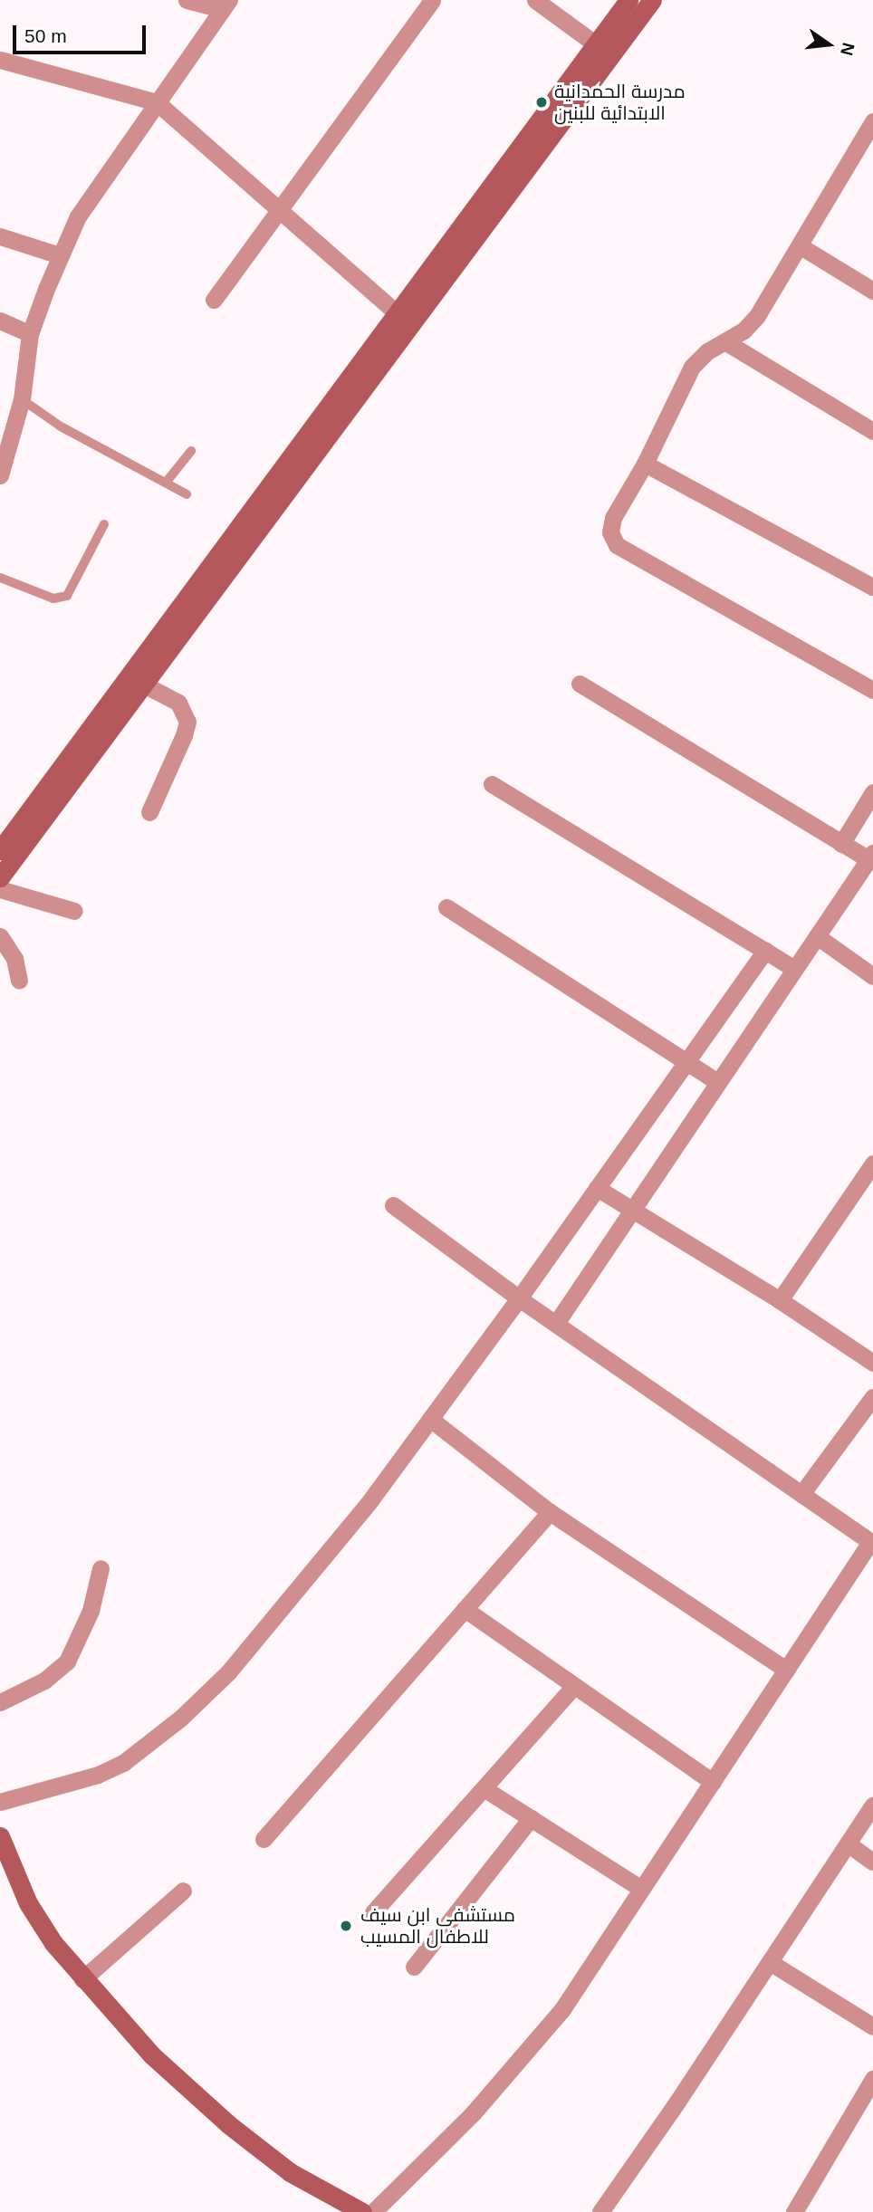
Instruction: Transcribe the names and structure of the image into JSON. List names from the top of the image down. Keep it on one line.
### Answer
{"places":["مدرسة الحمدانية الابتدائية للبنين","مستشفى ابن سيف للاطفال المسيب"],"scale_bar":"50 m","north":"right"}
